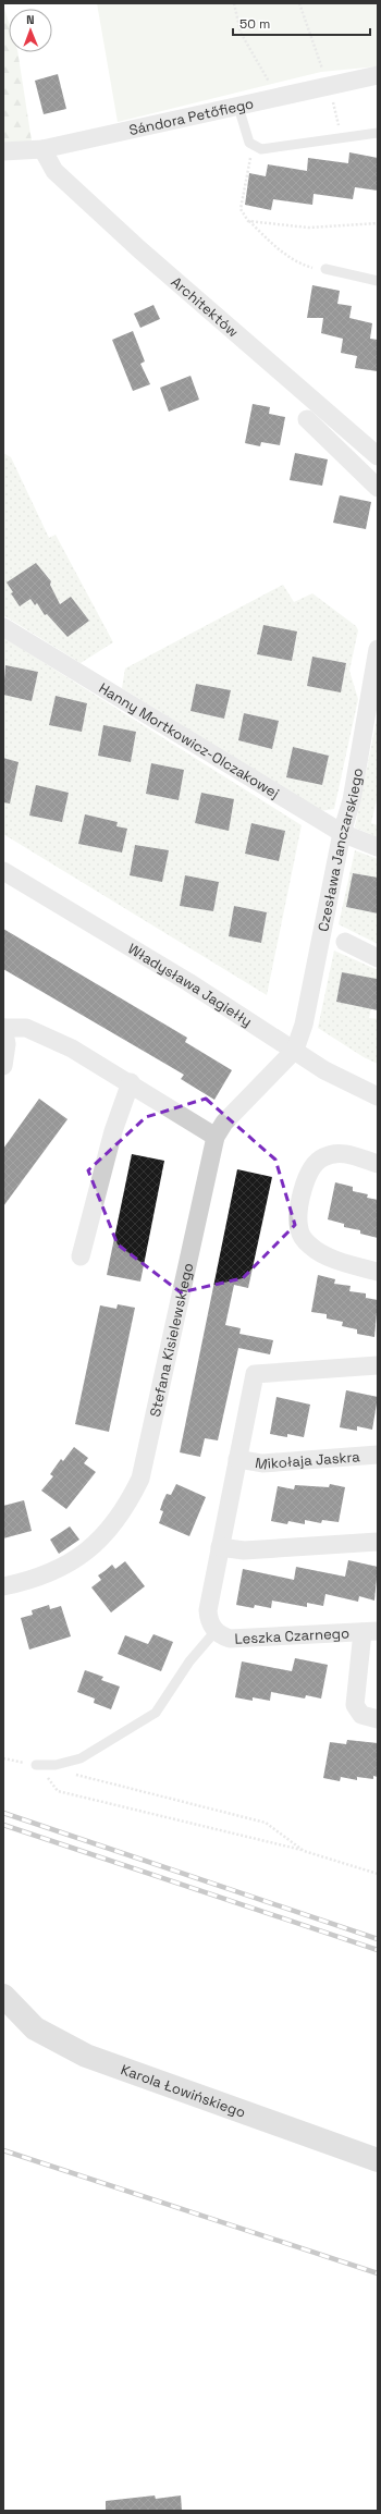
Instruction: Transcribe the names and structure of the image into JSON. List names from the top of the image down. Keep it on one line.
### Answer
{"streets":{"main road":["Karola Łowińskiego"],"street":["Sándora Petőfiego","Architektów","Hanny Mortkowicz-Olczakowej","Czesława Janczarskiego","Władysława Jagiełły","Stefana Kisielewskiego","Mikołaja Jaskra","Leszka Czarnego"]},"crossings":[["Sándora Petőfiego","Architektów"],["Hanny Mortkowicz-Olczakowej","Czesława Janczarskiego"],["Czesława Janczarskiego","Władysława Jagiełły"],["Czesława Janczarskiego","Stefana Kisielewskiego"],["Władysława Jagiełły","Stefana Kisielewskiego"],["Mikołaja Jaskra","Leszka Czarnego"]],"scale_bar":"50 m","north":"top"}
